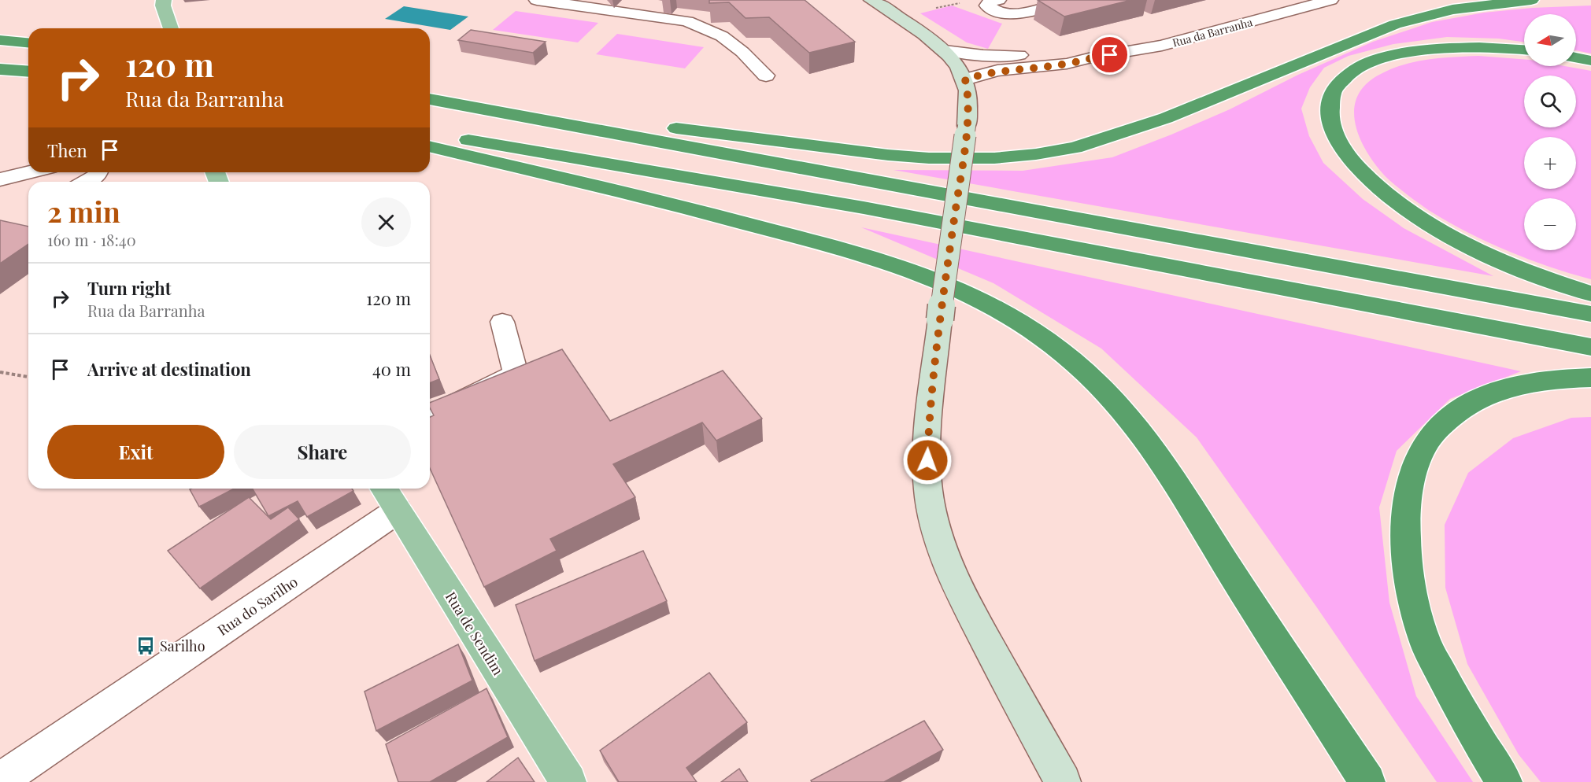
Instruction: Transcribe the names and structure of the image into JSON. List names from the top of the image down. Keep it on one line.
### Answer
{"streets":{"main road":["Rua de Sendim"],"street":["Rua da Barranha","Rua do Sarilho"]},"crossings":[["Rua do Sarilho","Rua de Sendim"]],"places":{"bus stop":["Sarilho"]},"north":"left","page":{"map_buttons":["+","−"],"turn":["120 m","Rua da Barranha"],"then":"Then","heading":["2 min","160 m · 18:40"],"list":[{"name":"Turn right","note":"Rua da Barranha","value":"120 m"},{"name":"Arrive at destination","value":"40 m"}],"buttons":["Exit","Share"]}}
